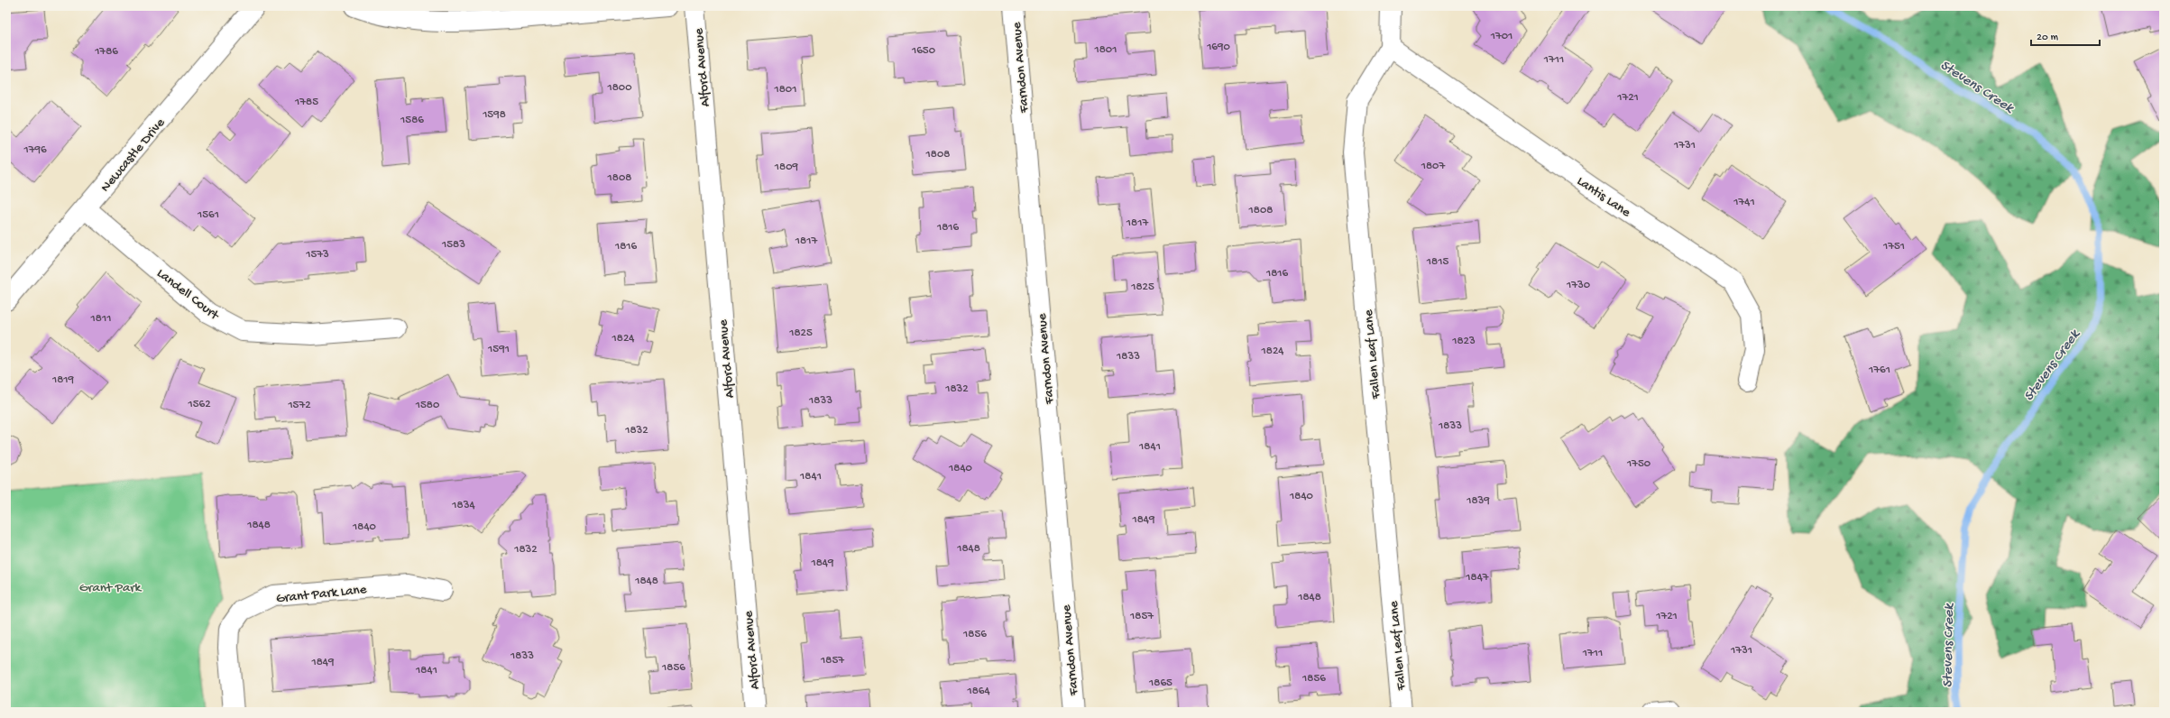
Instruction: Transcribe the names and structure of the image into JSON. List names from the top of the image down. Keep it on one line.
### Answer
{"streets":{"street":["Alford Avenue","Farndon Avenue","Newcastle Drive","Lantis Lane","Landell Court","Fallen Leaf Lane","Grant Park Lane"]},"crossings":[["Newcastle Drive","Landell Court"],["Lantis Lane","Fallen Leaf Lane"]],"water":["Stevens Creek"],"parks":["Grant Park"],"house_numbers":["1701","1690","1801","1650","1786","1711","1800","1801","1721","1785","1598","1586","1731","1796","1808","1807","1809","1808","1741","1808","1561","1817","1816","1817","1583","1816","1751","1573","1815","1816","1730","1825","1811","1825","1824","1823","1591","1824","1833","1761","1819","1832","1833","1562","1572","1580","1833","1832","1841","1750","1840","1841","1840","1839","1834","1849","1848","1840","1848","1832","1849","1847","1848","1848","1857","1721","1856","1731","1711","1833","1857","1849","1856","1841","1856","1865","1864"],"scale_bar":"20 m"}
